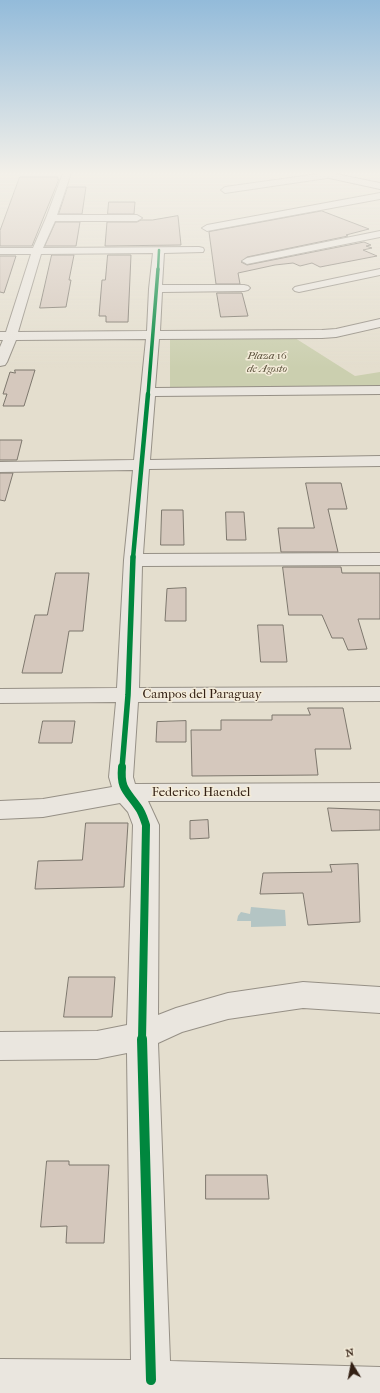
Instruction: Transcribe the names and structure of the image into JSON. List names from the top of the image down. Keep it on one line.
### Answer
{"streets":{"street":["Campos del Paraguay","Federico Haendel"]},"parks":["Plaza 16 de Agosto"],"north":"top"}
